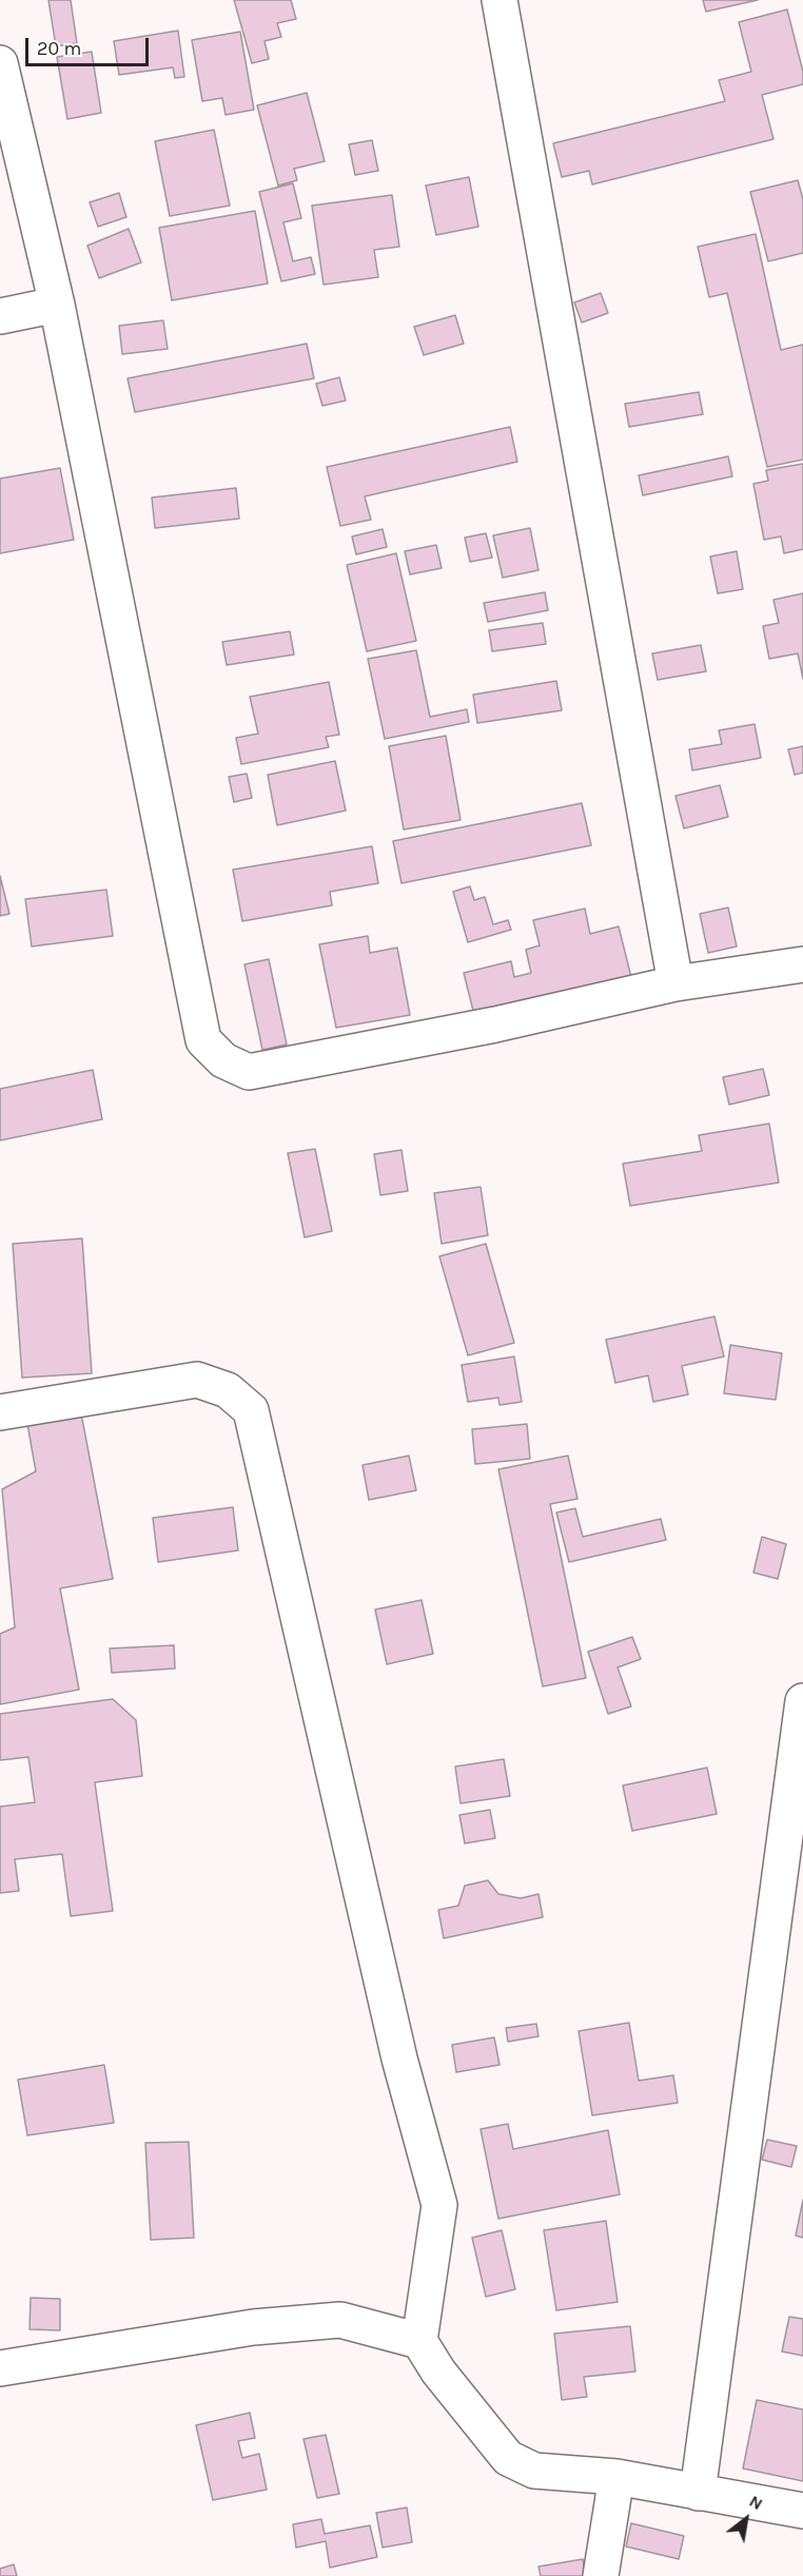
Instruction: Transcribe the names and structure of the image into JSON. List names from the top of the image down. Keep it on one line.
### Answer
{"scale_bar":"20 m","north":"top right"}
